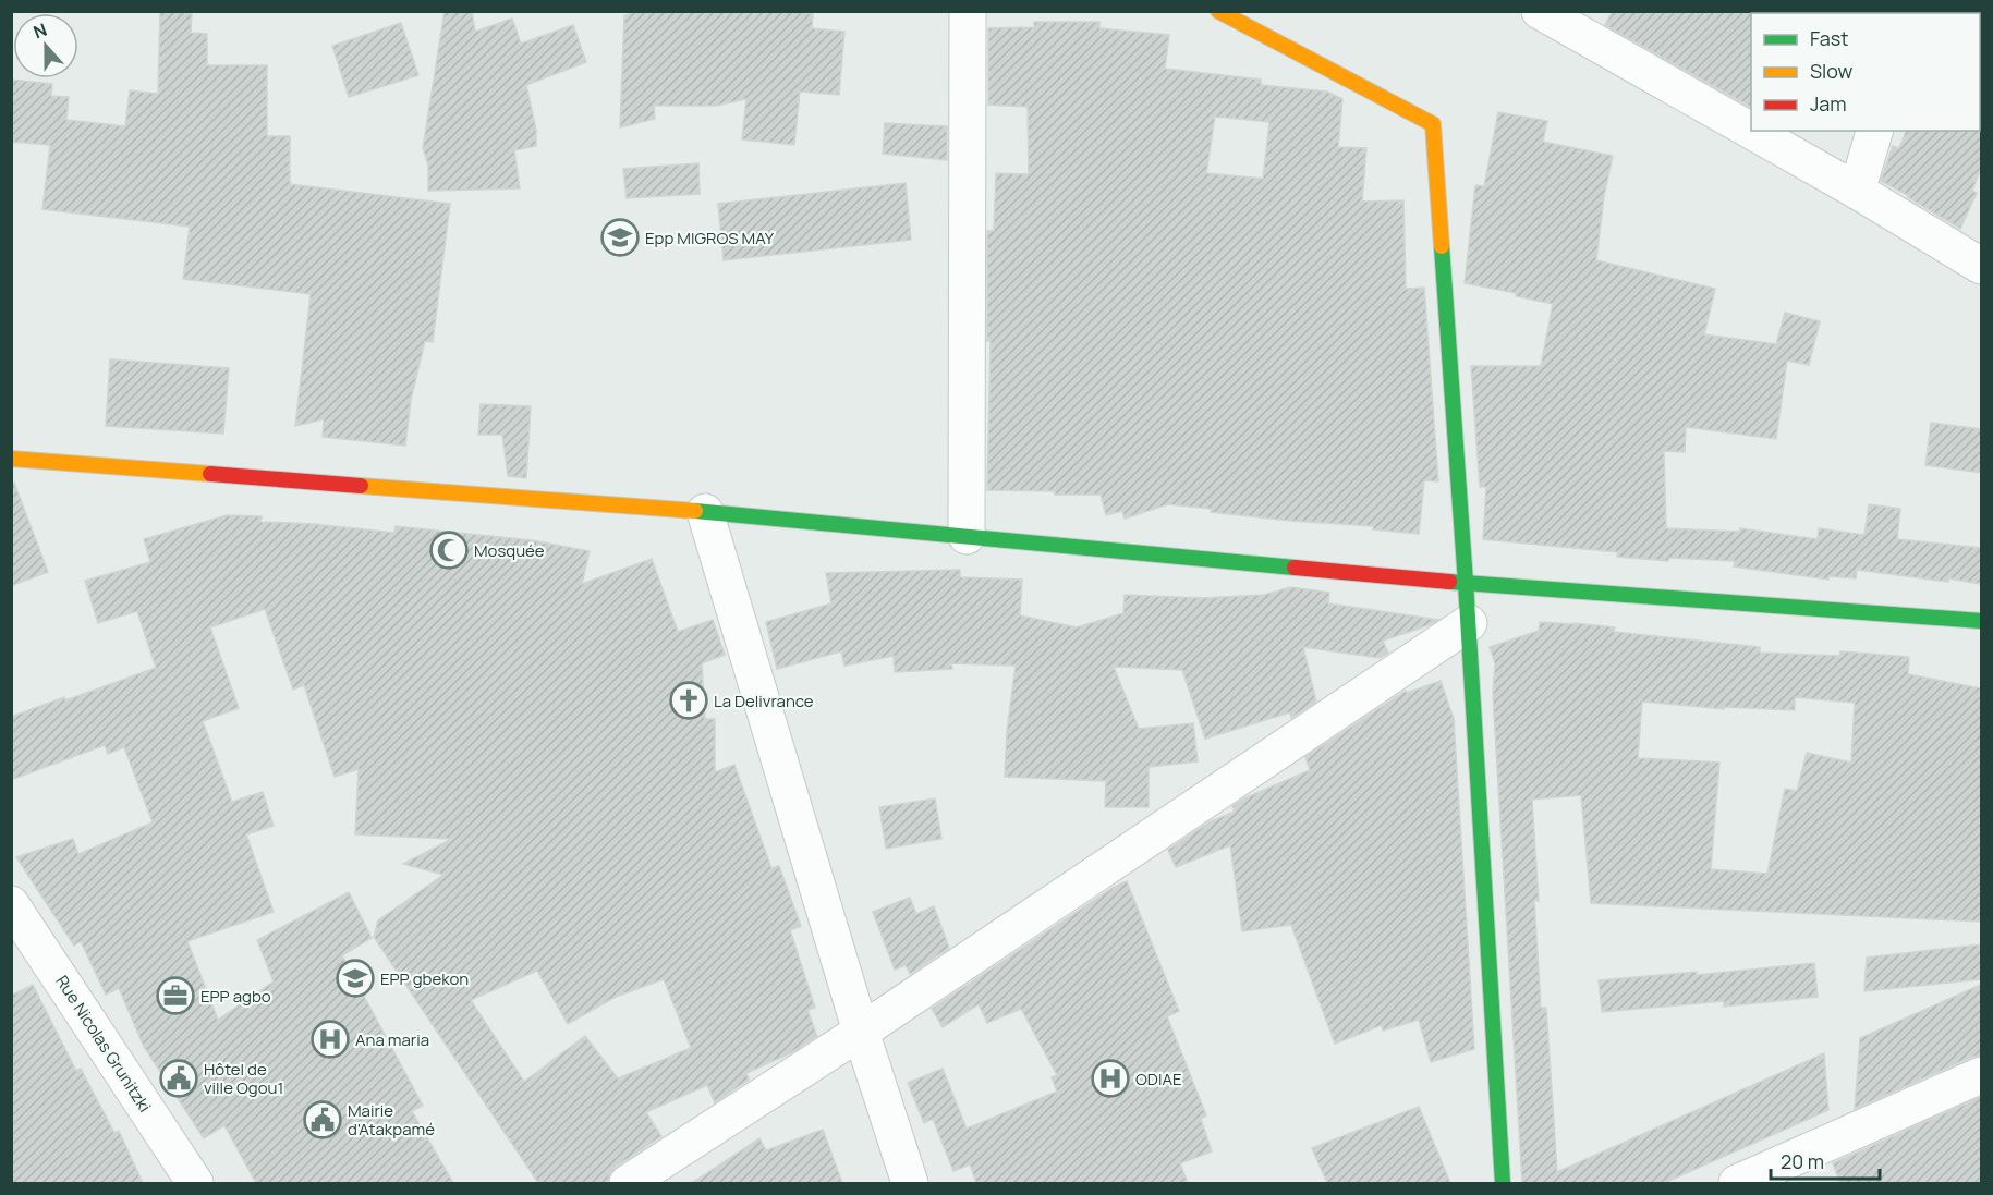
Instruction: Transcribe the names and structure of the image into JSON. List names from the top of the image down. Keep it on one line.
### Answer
{"streets":{"street":["Rue Nicolas Grunitzki"]},"places":{"school or university":["Epp MIGROS MAY","EPP gbekon"],"mosque":["Mosquée"],"church":["La Delivrance"],"office":["EPP agbo"],"hospital":["Ana maria","ODIAE"],"public building":["Hôtel de ville Ogou1","Mairie d'Atakpamé"]},"legend":["Fast","Slow","Jam"],"scale_bar":"20 m","north":"top"}
